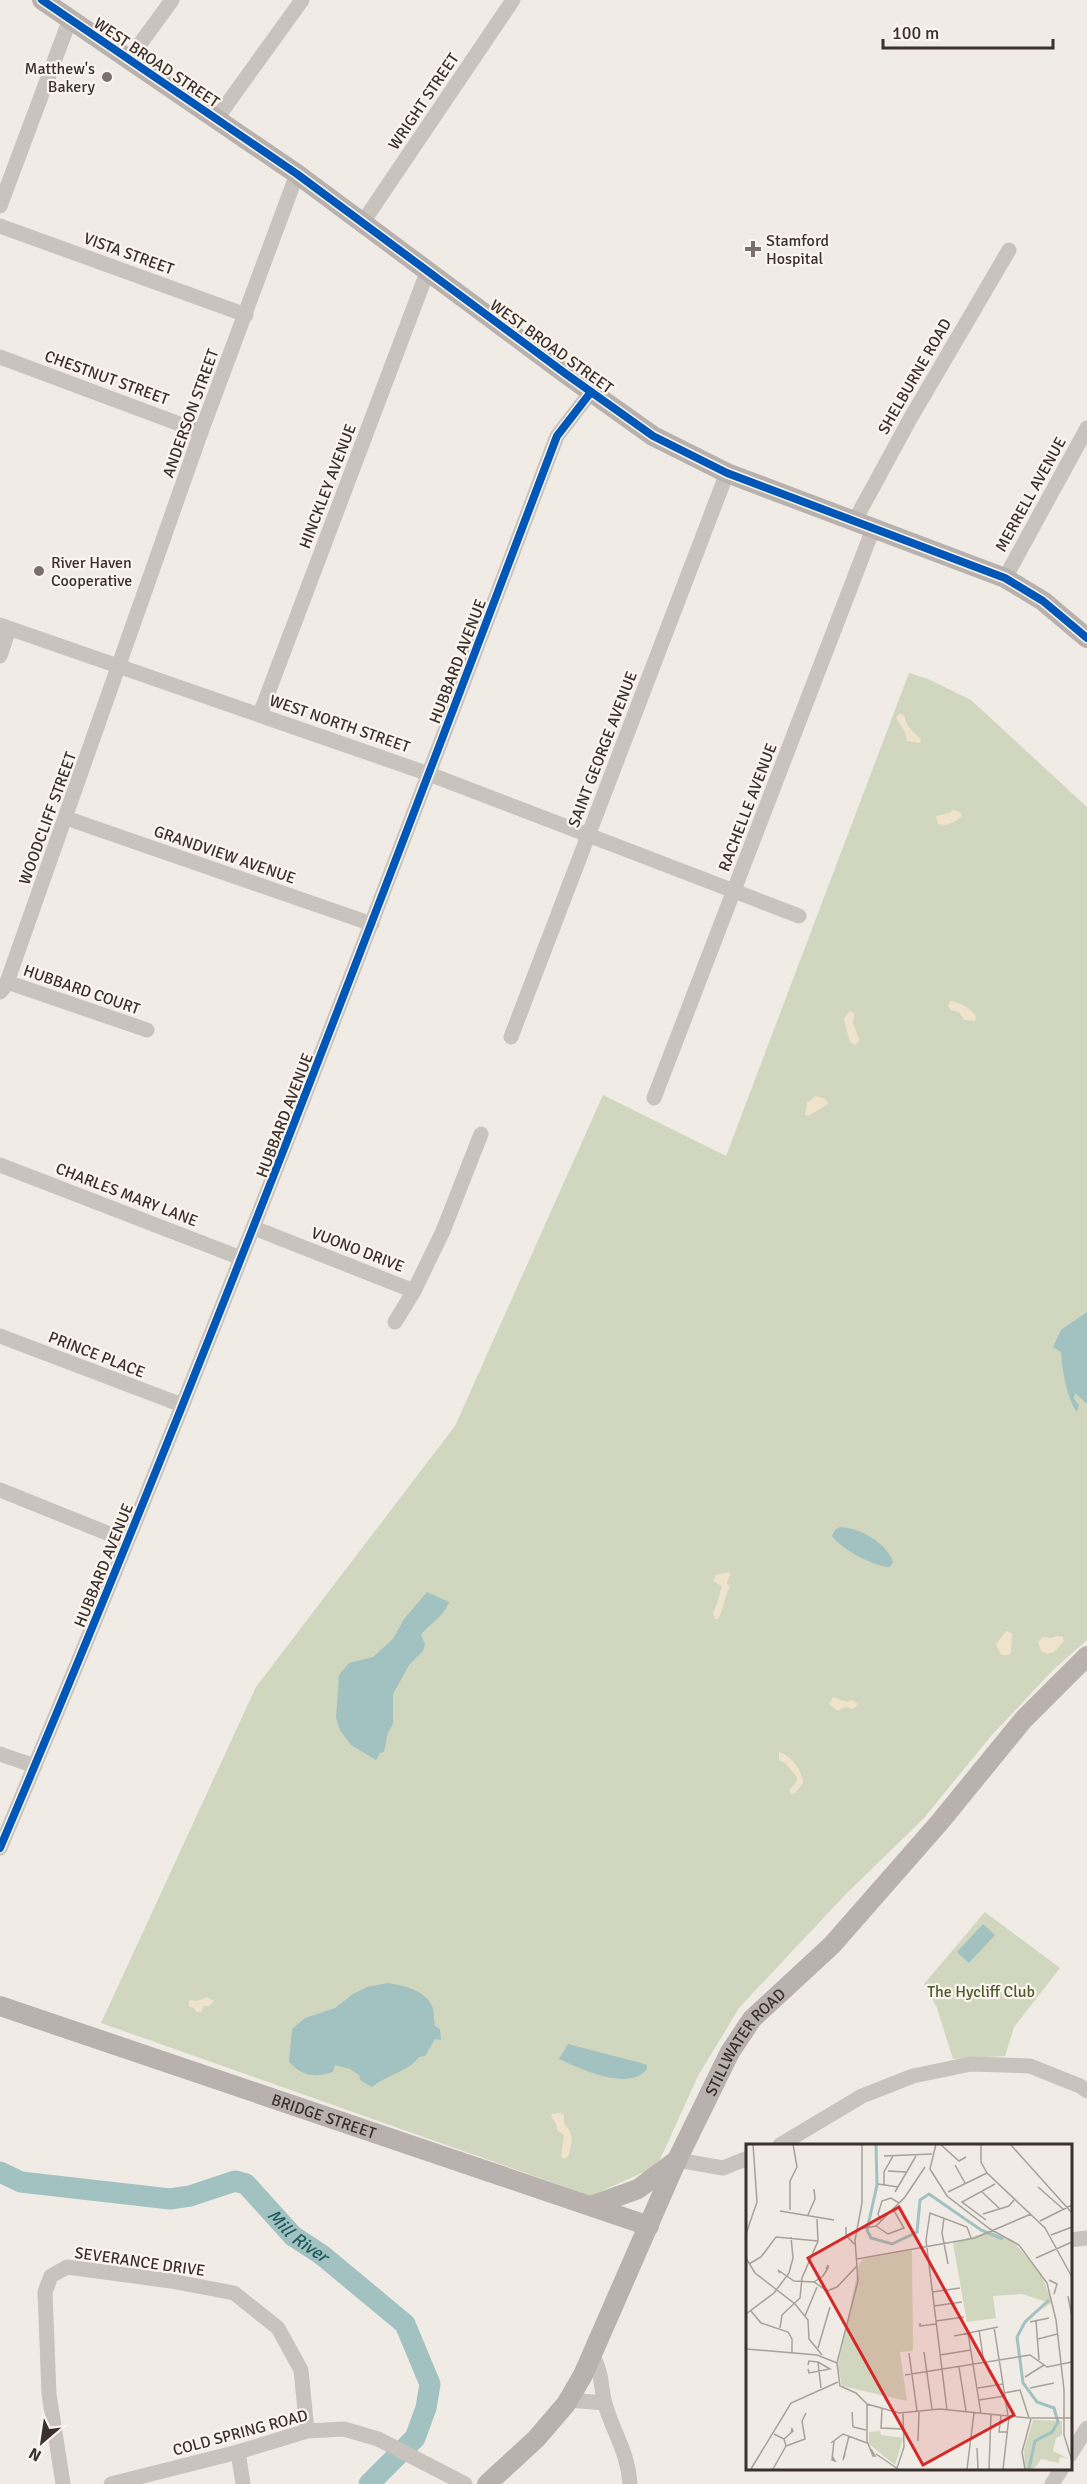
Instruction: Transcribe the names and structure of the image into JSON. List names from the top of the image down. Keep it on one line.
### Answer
{"streets":{"main road":["WEST BROAD STREET","STILLWATER ROAD","BRIDGE STREET"],"street":["WRIGHT STREET","VISTA STREET","SHELBURNE ROAD","CHESTNUT STREET","ANDERSON STREET","HINCKLEY AVENUE","MERRELL AVENUE","HUBBARD AVENUE","WEST NORTH STREET","SAINT GEORGE AVENUE","RACHELLE AVENUE","WOODCLIFF STREET","GRANDVIEW AVENUE","HUBBARD COURT","CHARLES MARY LANE","VUONO DRIVE","PRINCE PLACE","SEVERANCE DRIVE","COLD SPRING ROAD"]},"crossings":[["WEST BROAD STREET","WRIGHT STREET"],["WEST BROAD STREET","SHELBURNE ROAD"],["WEST BROAD STREET","ANDERSON STREET"],["WEST BROAD STREET","HINCKLEY AVENUE"],["WEST BROAD STREET","MERRELL AVENUE"],["WEST BROAD STREET","HUBBARD AVENUE"],["WEST BROAD STREET","SAINT GEORGE AVENUE"],["WEST BROAD STREET","RACHELLE AVENUE"],["VISTA STREET","ANDERSON STREET"],["CHESTNUT STREET","ANDERSON STREET"],["ANDERSON STREET","WEST NORTH STREET"],["ANDERSON STREET","WOODCLIFF STREET"],["HINCKLEY AVENUE","WEST NORTH STREET"],["HUBBARD AVENUE","WEST NORTH STREET"],["HUBBARD AVENUE","GRANDVIEW AVENUE"],["HUBBARD AVENUE","CHARLES MARY LANE"],["HUBBARD AVENUE","VUONO DRIVE"],["HUBBARD AVENUE","PRINCE PLACE"],["WEST NORTH STREET","SAINT GEORGE AVENUE"],["WEST NORTH STREET","RACHELLE AVENUE"],["WEST NORTH STREET","WOODCLIFF STREET"],["WOODCLIFF STREET","GRANDVIEW AVENUE"],["WOODCLIFF STREET","HUBBARD COURT"],["STILLWATER ROAD","BRIDGE STREET"],["SEVERANCE DRIVE","COLD SPRING ROAD"]],"water":["Mill River"],"parks":["The Hycliff Club"],"places":{"other":["Matthew's Bakery","River Haven Cooperative"],"health":["Stamford Hospital"]},"scale_bar":"100 m","north":"bottom left"}
